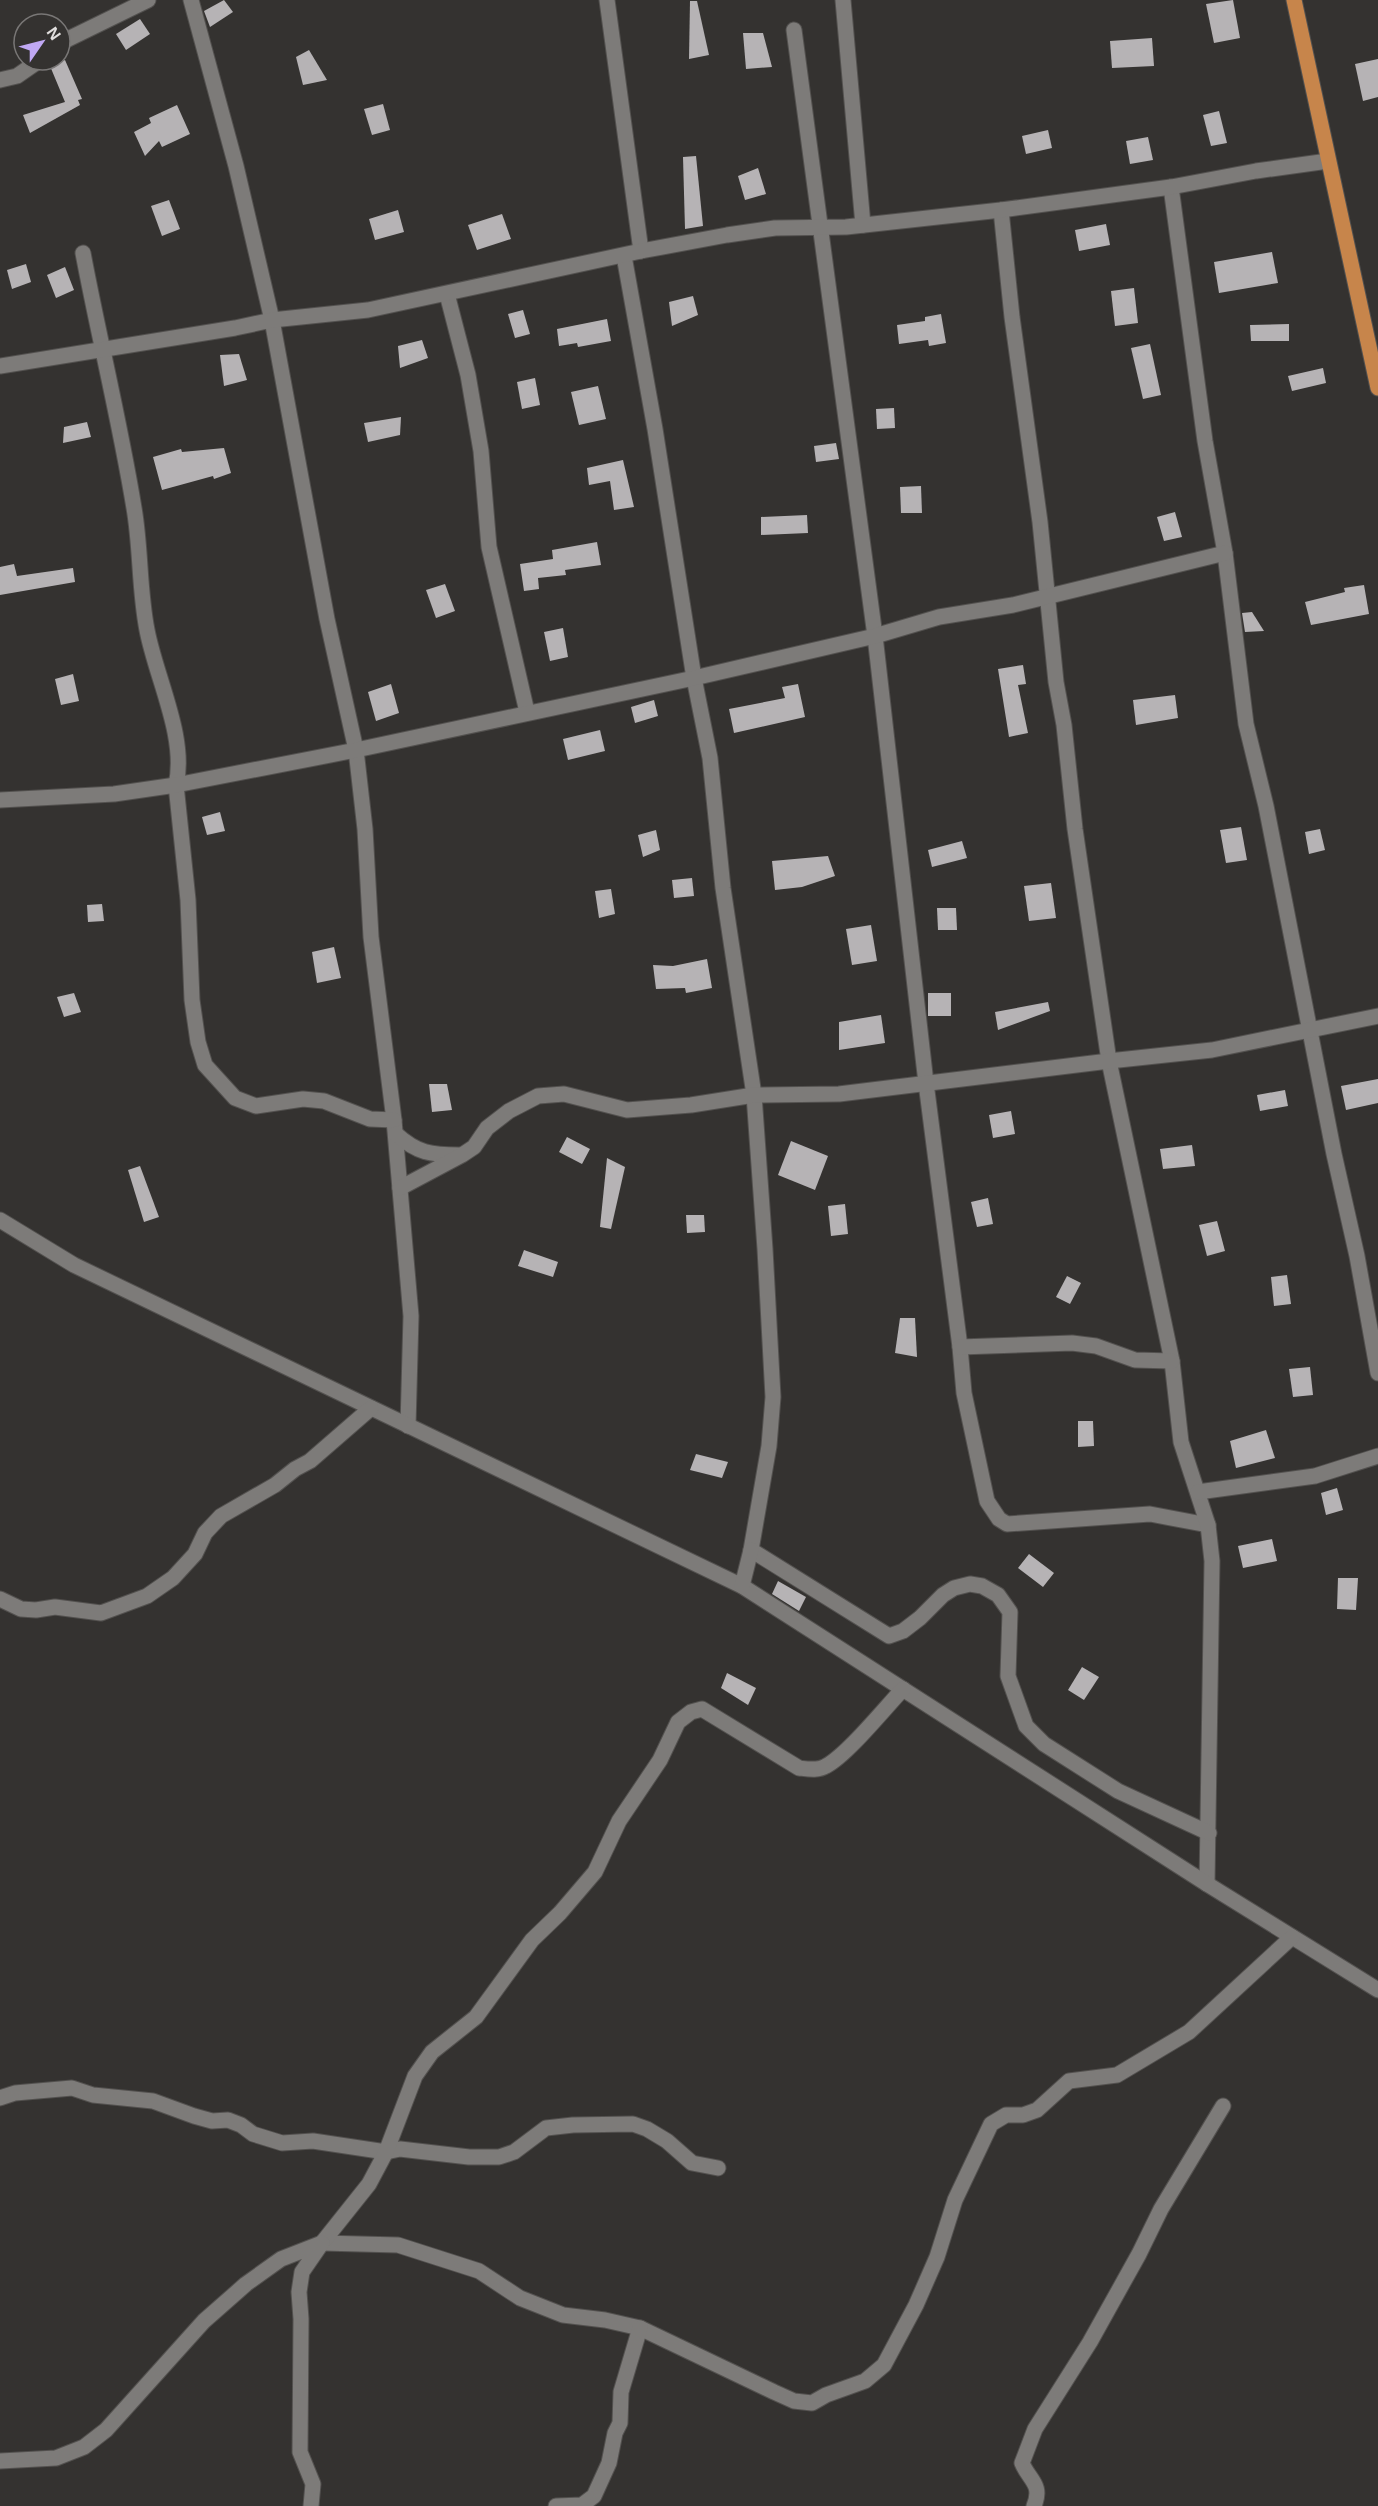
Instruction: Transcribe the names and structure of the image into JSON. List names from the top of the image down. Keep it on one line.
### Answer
{"north":"top right"}
